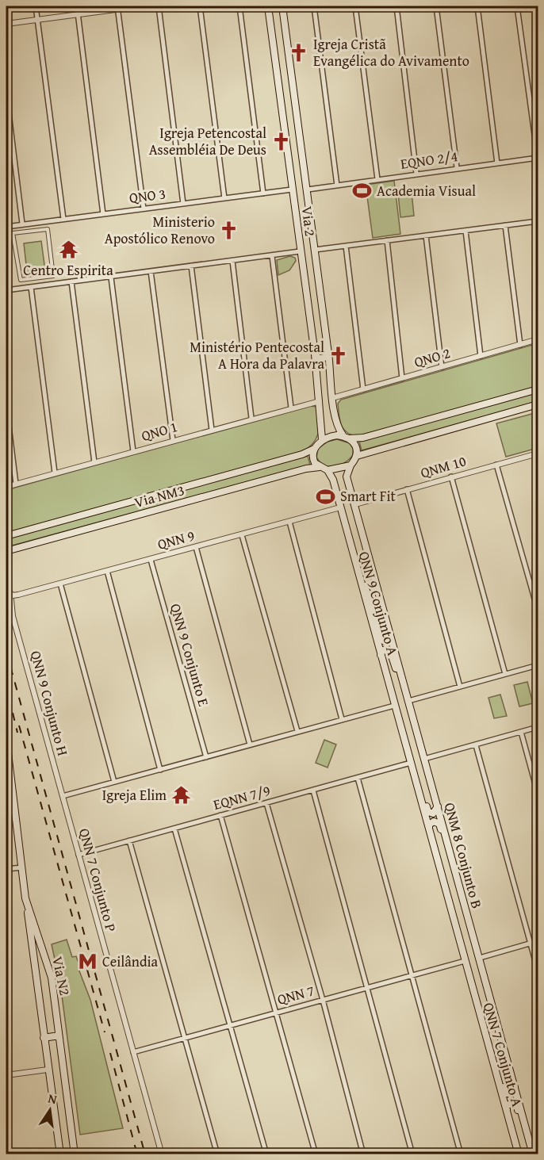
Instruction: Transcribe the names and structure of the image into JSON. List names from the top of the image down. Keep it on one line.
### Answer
{"streets":{"main road":["Via 2","Via NM3","QNN 9 Conjunto A","QNM 8 Conjunto B","Via N2","QNN 7 Conjunto A"],"street":["EQNO 2/4","QNO 3","QNO 2","QNO 1","QNM 10","QNN 9","QNN 9 Conjunto E","QNN 9 Conjunto H","EQNN 7/9","QNN 7 Conjunto P","QNN 7"]},"crossings":[["EQNO 2/4","Via 2"],["QNO 3","Via 2"],["Via 2","QNO 2"],["Via 2","QNO 1"],["Via 2","Via NM3"],["Via 2","QNN 9 Conjunto A"],["Via NM3","QNN 9 Conjunto A"],["QNN 9","QNN 9 Conjunto A"],["QNN 9","QNN 9 Conjunto E"],["QNN 9","QNN 9 Conjunto H"],["QNN 9 Conjunto A","EQNN 7/9"],["QNN 9 Conjunto A","QNN 7 Conjunto A"],["QNN 9 Conjunto H","QNN 7 Conjunto P"],["EQNN 7/9","QNN 7 Conjunto P"],["EQNN 7/9","QNN 7 Conjunto A"],["QNN 7 Conjunto P","QNN 7"],["QNN 7","QNN 7 Conjunto A"]],"places":{"church":["Igreja Cristã Evangélica do Avivamento","Igreja Petencostal Assembléia De Deus","Ministerio Apostólico Renovo","Ministério Pentecostal A Hora da Palavra"],"sports":["Academia Visual","Smart Fit"],"temple":["Centro Espirita","Igreja Elim"],"metro station":["Ceilândia"]},"north":"top"}
